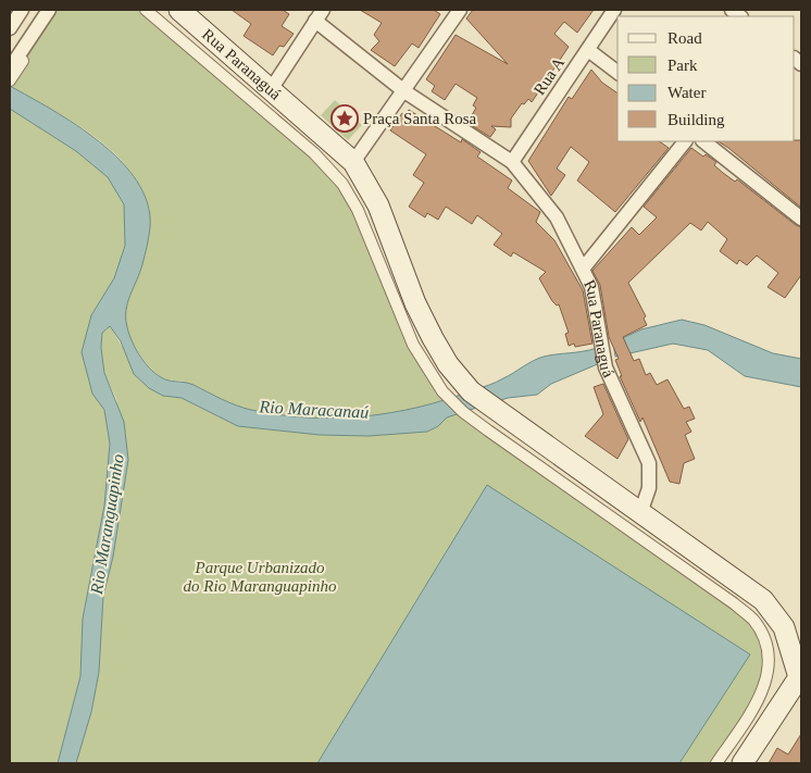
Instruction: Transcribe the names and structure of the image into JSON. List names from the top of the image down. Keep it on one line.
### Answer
{"streets":{"main road":["Rua Paranaguá"],"street":["Rua A"]},"crossings":[["Rua Paranaguá","Rua A"]],"water":["Rio Maracanaú","Rio Maranguapinho"],"parks":["Parque Urbanizado do Rio Maranguapinho"],"places":{"place":["Praça Santa Rosa"]},"legend":["Road","Park","Water","Building"]}
